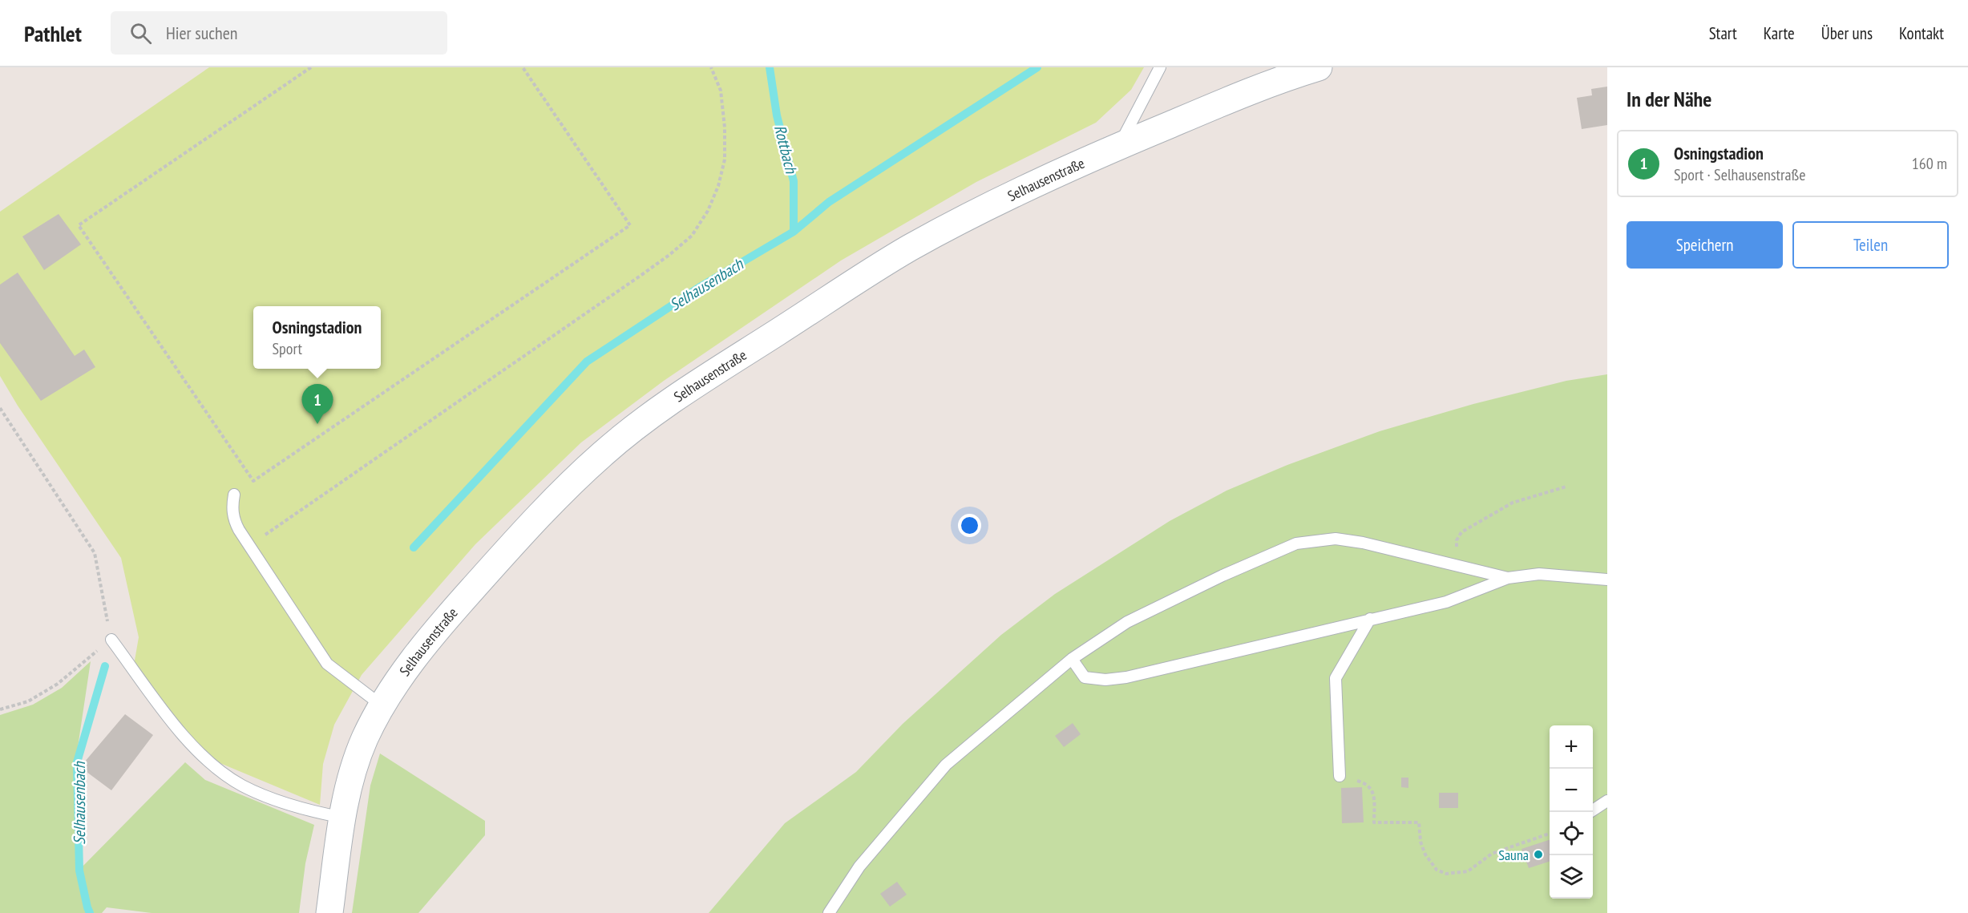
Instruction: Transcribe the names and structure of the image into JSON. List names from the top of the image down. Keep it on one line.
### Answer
{"streets":{"street":["Selhausenstraße"]},"water":["Rottbach","Selhausenbach"],"places":["Sauna"],"page":{"header":"Pathlet","search":"Hier suchen","nav":["Start","Karte","Über uns","Kontakt"],"heading":"In der Nähe","list":[{"mark":"1","name":"Osningstadion","note":"Sport · Selhausenstraße","value":"160 m"}],"buttons":["Speichern","Teilen"],"popup":["Osningstadion","Sport"],"pins":"1","map_buttons":["+","−"]}}
